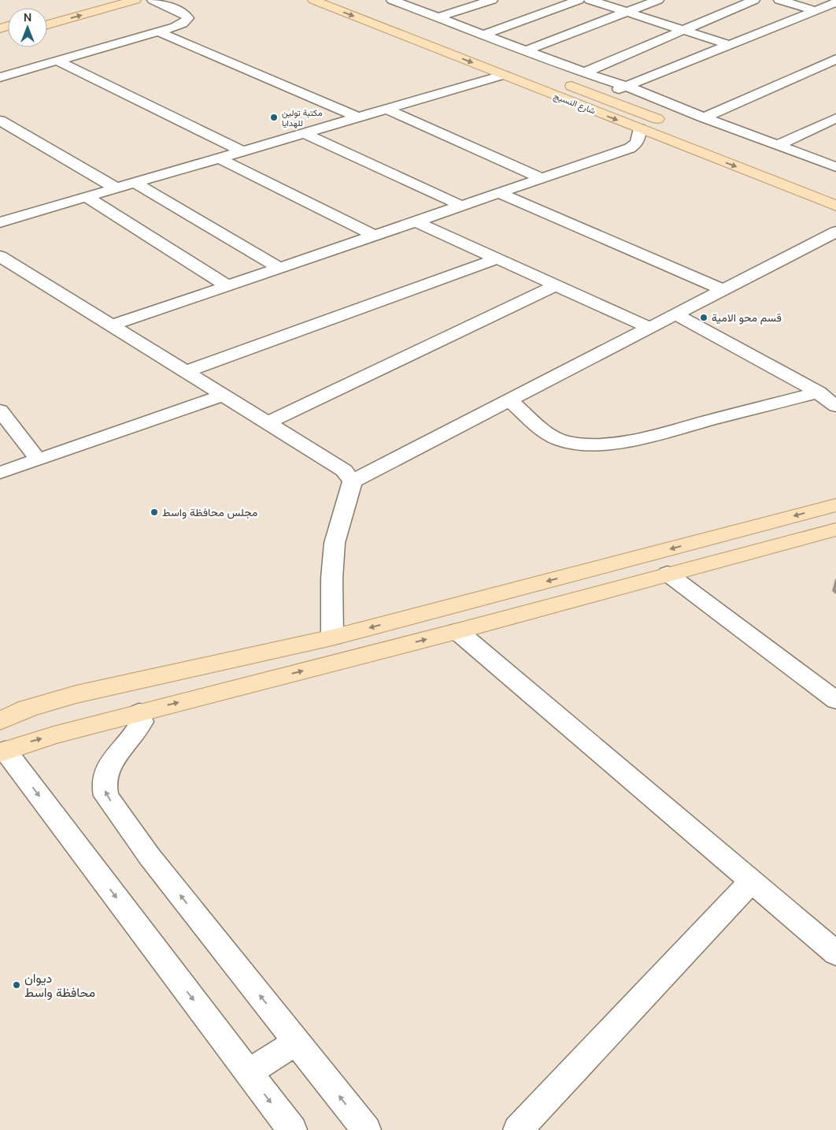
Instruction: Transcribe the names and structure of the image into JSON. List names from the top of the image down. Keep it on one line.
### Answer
{"streets":{"main road":["شارع النسيج"]},"places":["مكتبة تولين للهدايا","قسم محو الامية","مجلس محافظة واسط","ديوان محافظة واسط"],"north":"top"}
